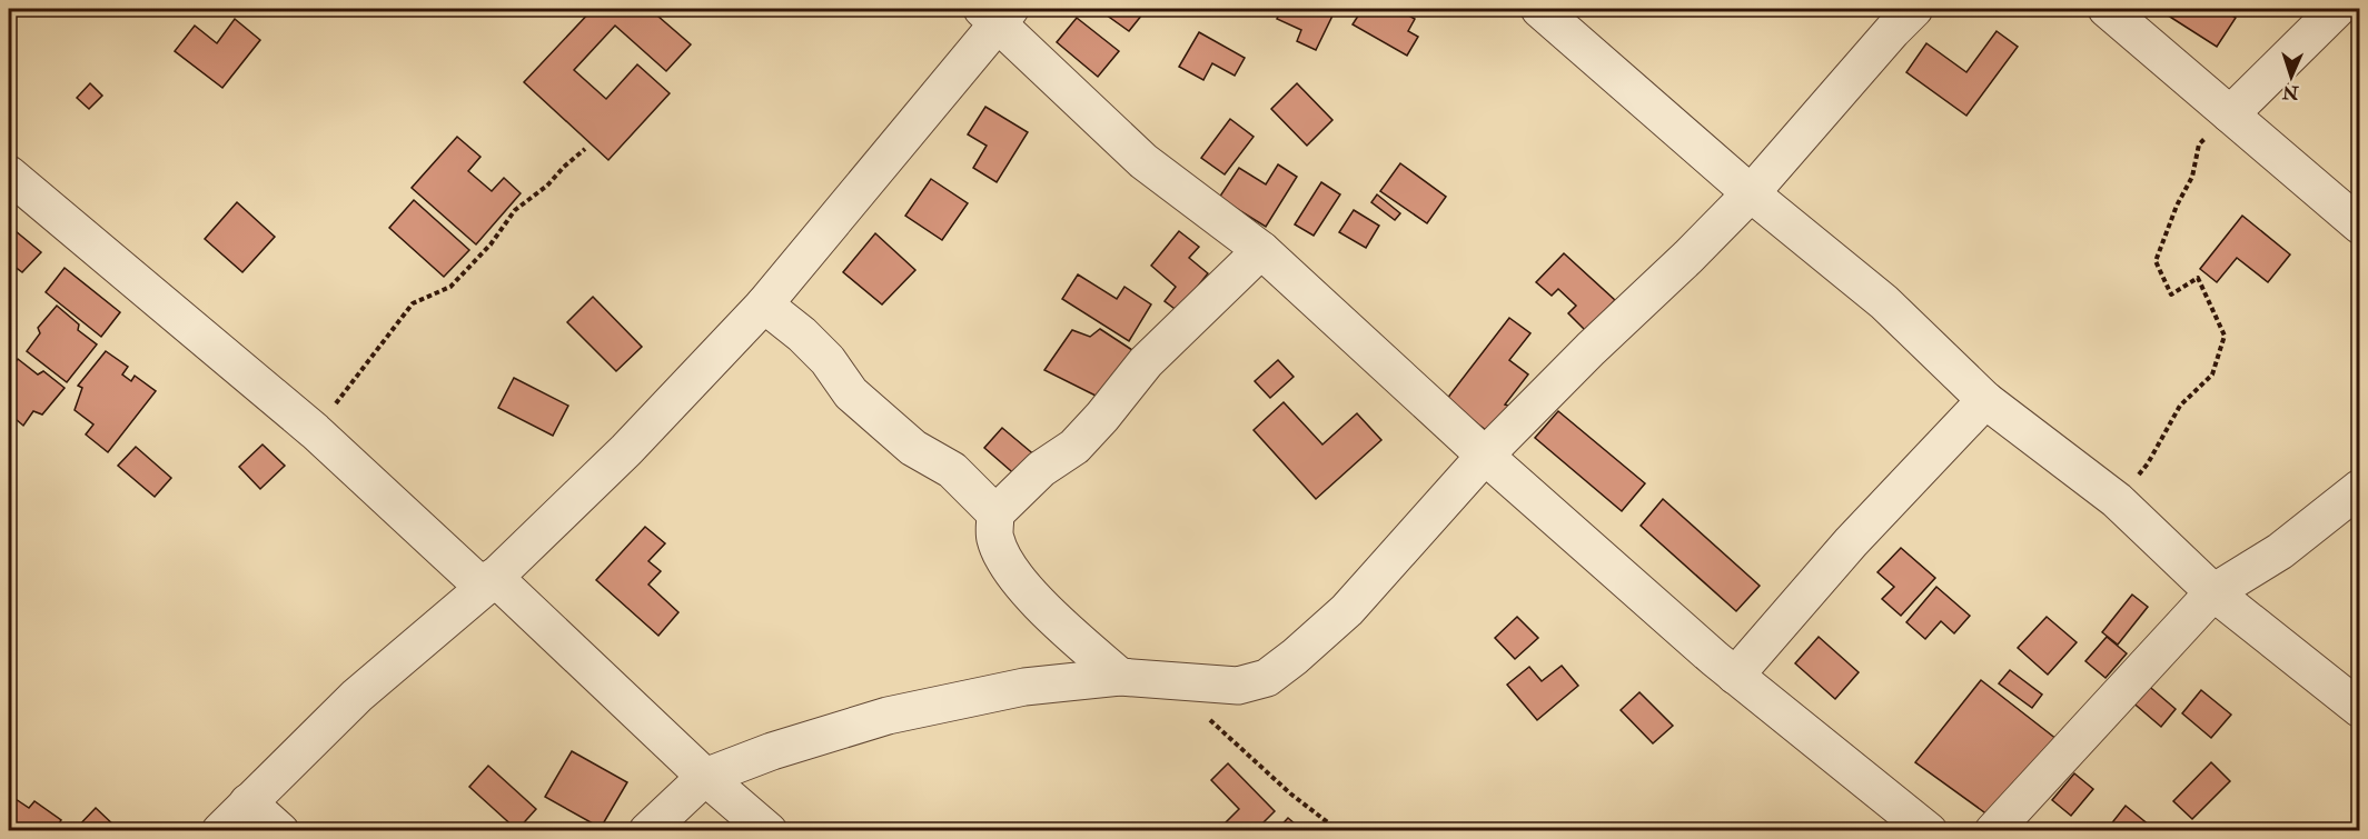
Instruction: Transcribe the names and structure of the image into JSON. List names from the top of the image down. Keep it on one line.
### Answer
{"north":"bottom"}
